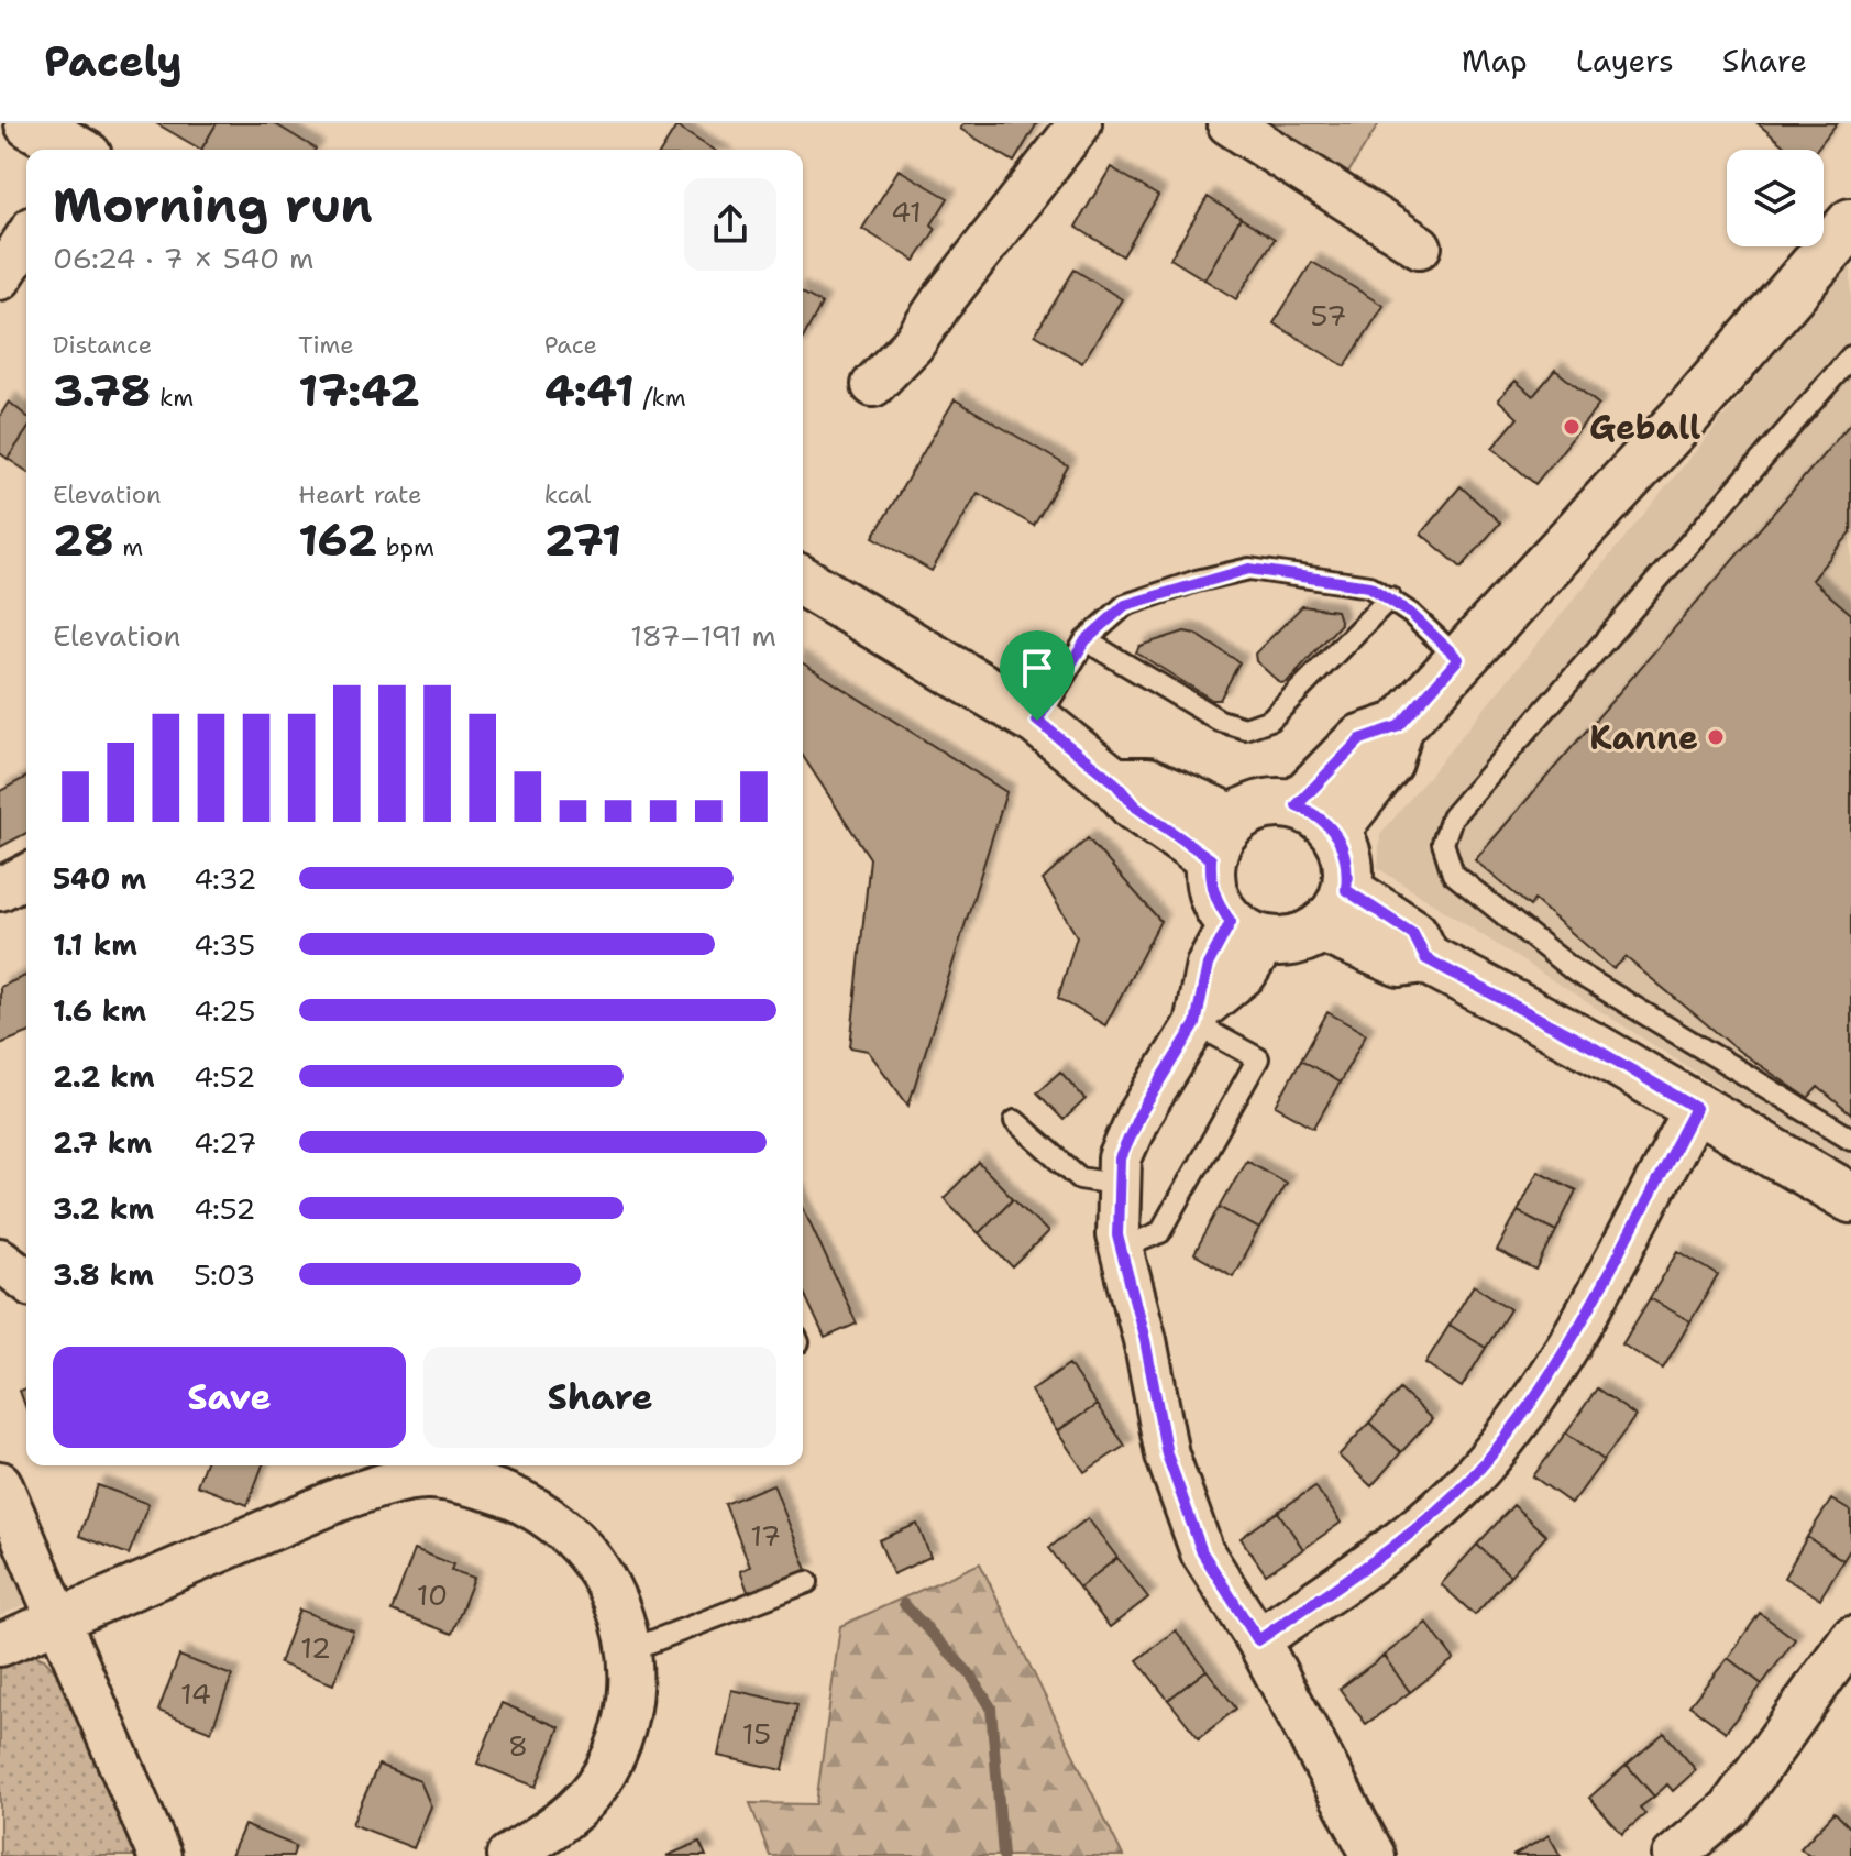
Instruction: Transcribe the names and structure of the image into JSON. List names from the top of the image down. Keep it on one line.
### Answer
{"places":["Geball","Kanne"],"house_numbers":["41","57","17","10","12","14","15","8"],"page":{"header":"Pacely","nav":["Map","Layers","Share"],"heading":["Morning run","06:24 · 7 × 540 m"],"stats":[["Distance","3.78 km"],["Time","17:42"],["Pace","4:41 /km"],["Elevation","28 m"],["Heart rate","162 bpm"],["kcal","271"]],"chart":["Elevation","187–191 m"],"list":[{"name":"540 m","note":"4:32"},{"name":"1.1 km","note":"4:35"},{"name":"1.6 km","note":"4:25"},{"name":"2.2 km","note":"4:52"},{"name":"2.7 km","note":"4:27"},{"name":"3.2 km","note":"4:52"},{"name":"3.8 km","note":"5:03"}],"buttons":["Save","Share"]}}
